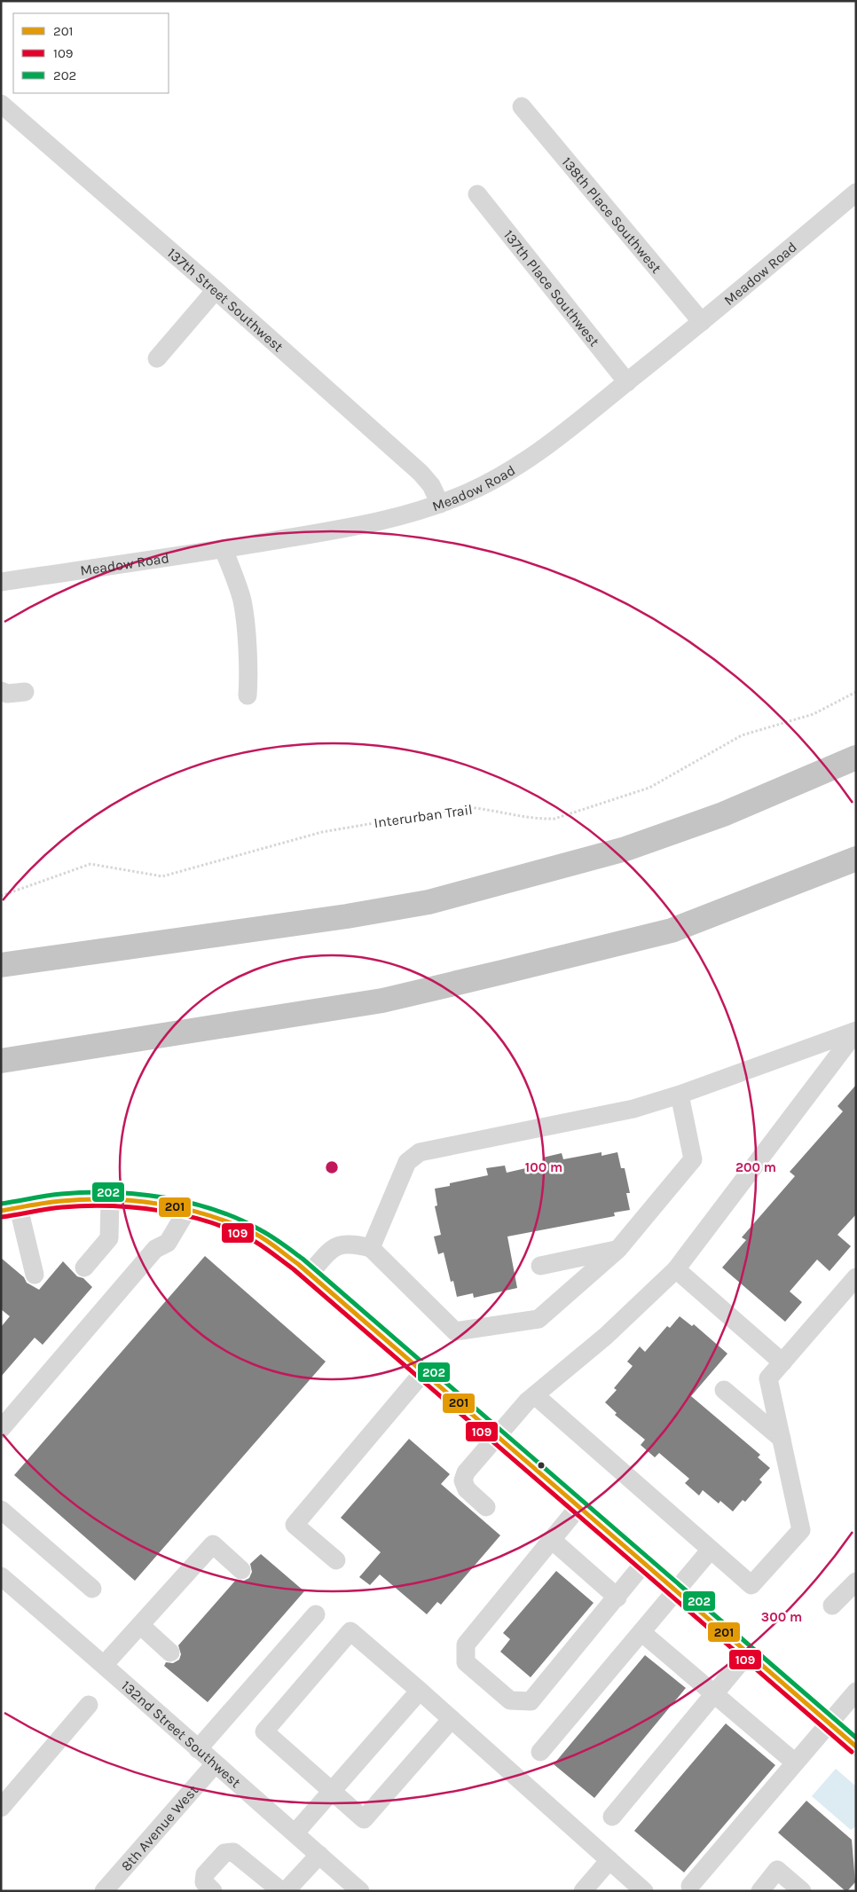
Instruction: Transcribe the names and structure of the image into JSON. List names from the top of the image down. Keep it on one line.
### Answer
{"streets":{"street":["138th Place Southwest","Meadow Road","137th Place Southwest","137th Street Southwest","132nd Street Southwest","8th Avenue West"],"path":["Interurban Trail"]},"crossings":[["138th Place Southwest","Meadow Road"],["Meadow Road","137th Place Southwest"],["Meadow Road","137th Street Southwest"],["132nd Street Southwest","8th Avenue West"]],"lines":["transit line 202","transit line 201","transit line 109"],"legend":["201","109","202"],"rings":["100 m","200 m","300 m"]}
